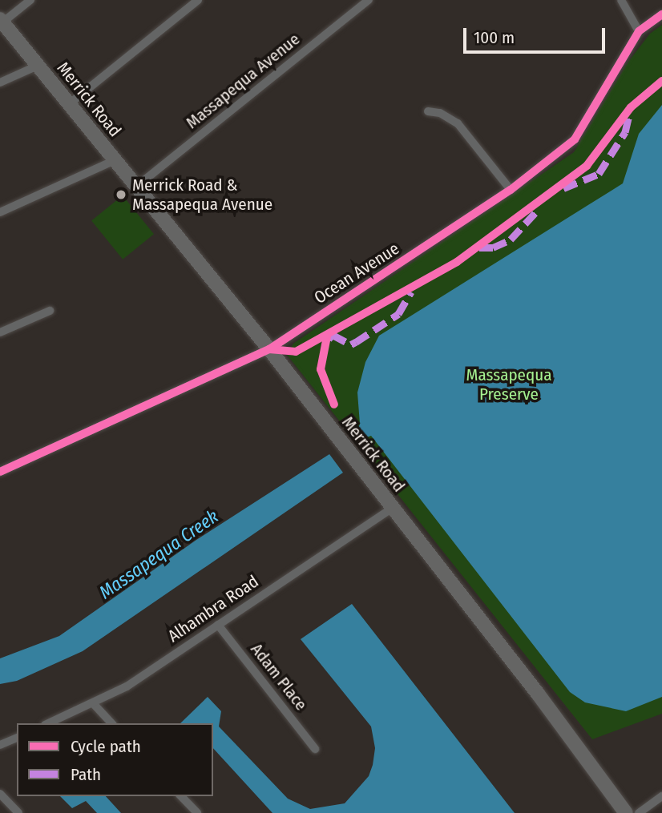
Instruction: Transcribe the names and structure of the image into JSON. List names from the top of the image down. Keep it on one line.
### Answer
{"streets":{"main road":["Merrick Road"],"street":["Massapequa Avenue","Ocean Avenue","Alhambra Road","Adam Place"]},"crossings":[["Massapequa Avenue","Merrick Road"],["Merrick Road","Ocean Avenue"],["Merrick Road","Alhambra Road"],["Alhambra Road","Adam Place"]],"water":["Massapequa Creek"],"parks":["Massapequa Preserve"],"places":["Merrick Road & Massapequa Avenue"],"legend":["Cycle path","Path"],"scale_bar":"100 m"}
